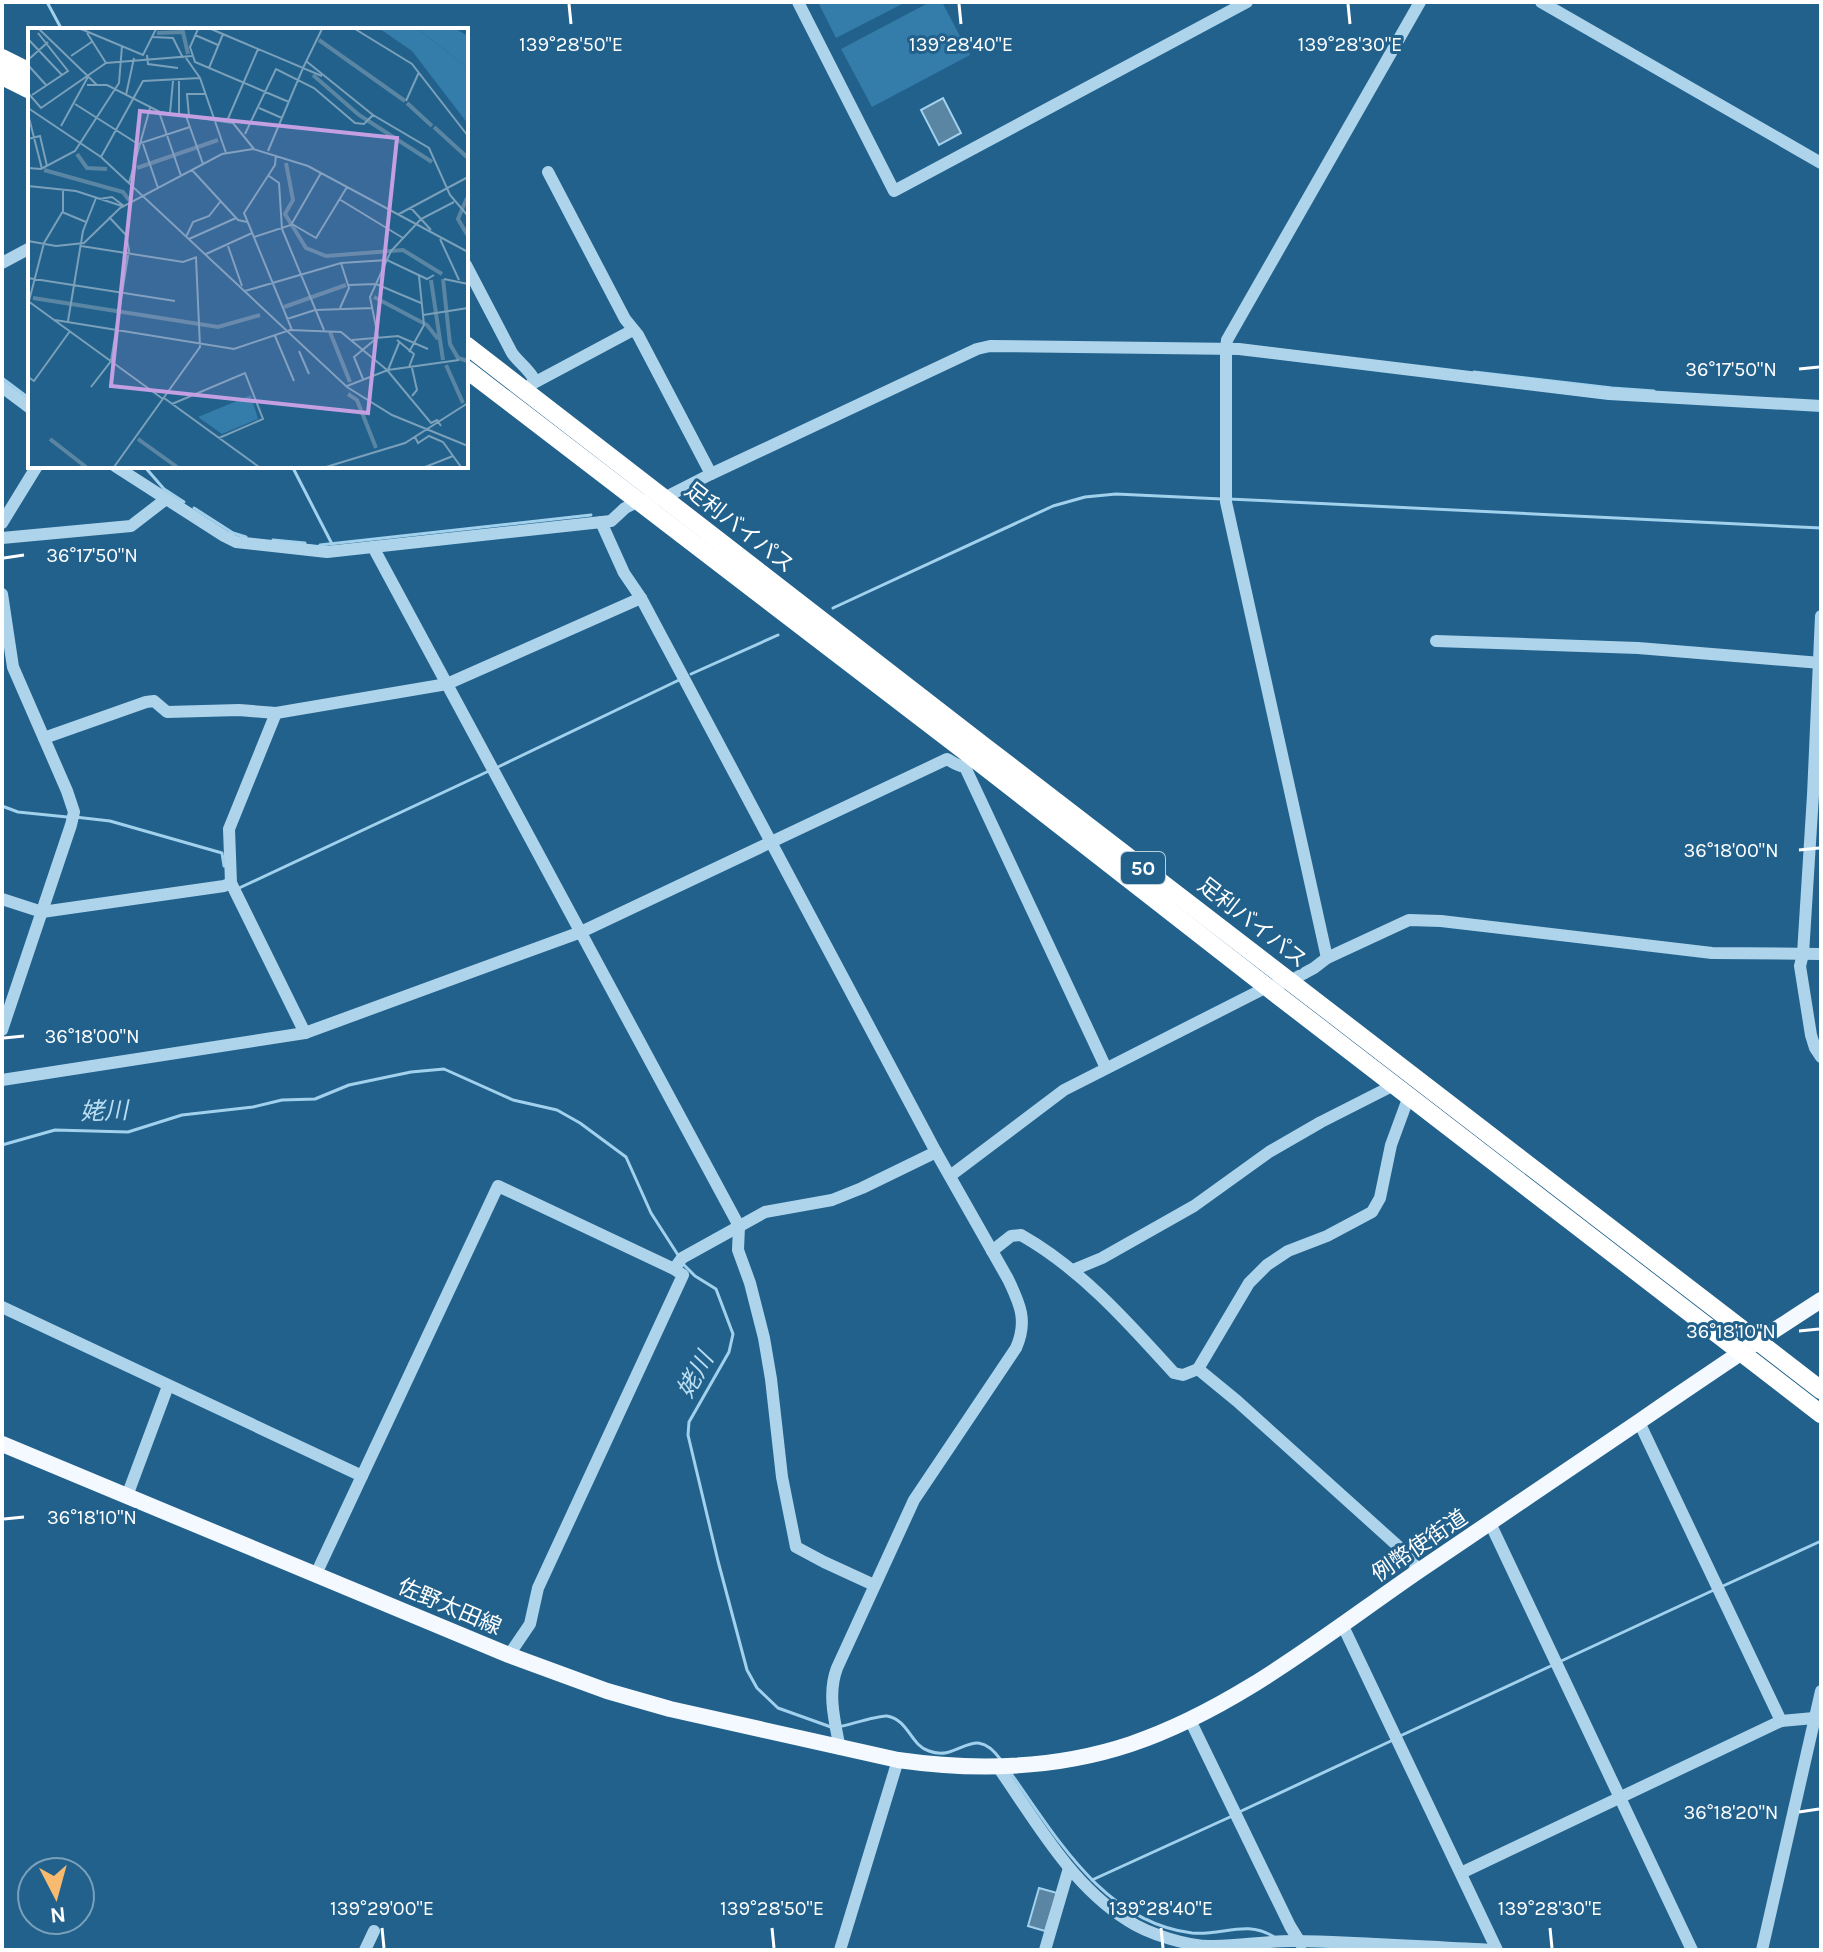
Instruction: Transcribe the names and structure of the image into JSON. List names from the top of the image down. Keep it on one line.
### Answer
{"streets":{"highway":["足利バイパス","50"],"main road":["例幣使街道","佐野太田線"]},"crossings":[["足利バイパス","例幣使街道"],["例幣使街道","佐野太田線"]],"water":["姥川"],"north":"bottom","coordinates":["139°28'50\"E","139°28'40\"E","139°28'30\"E","36°17'50\"N","36°18'00\"N","36°18'10\"N","36°18'20\"N","139°29'00\"E"]}
